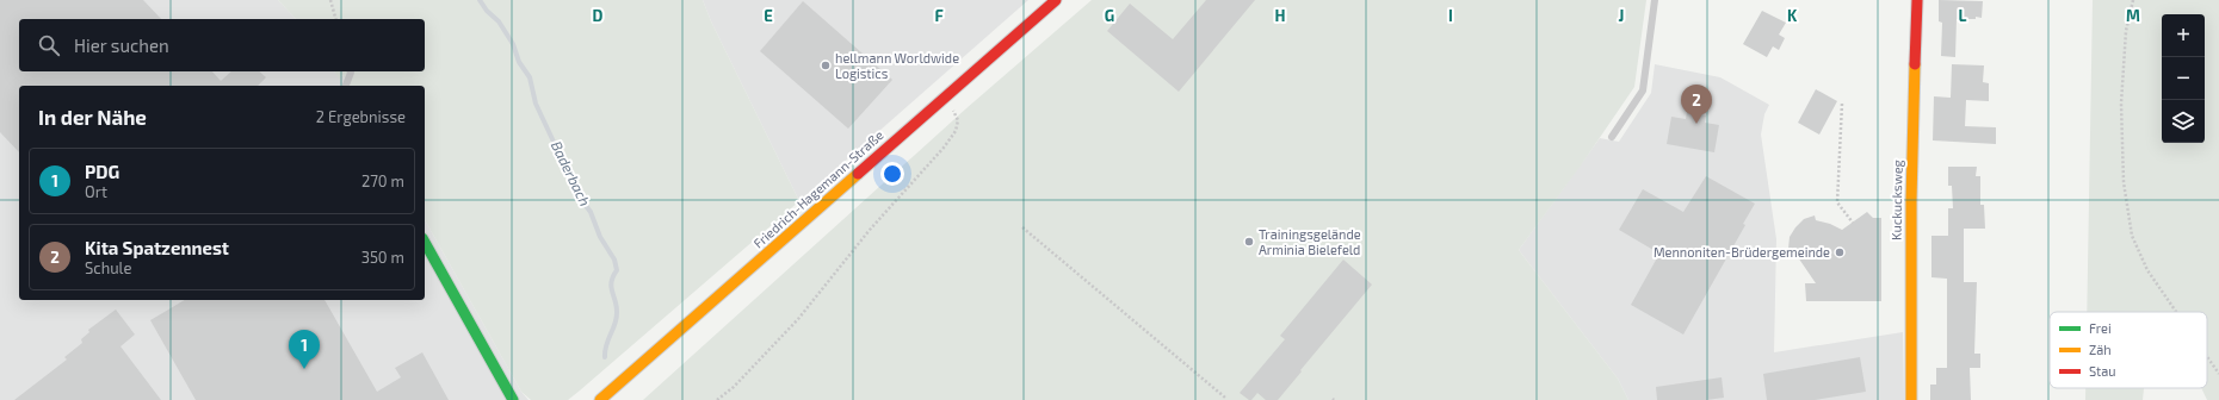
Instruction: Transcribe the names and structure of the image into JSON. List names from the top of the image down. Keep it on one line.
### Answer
{"streets":{"street":["Friedrich-Hagemann-Straße","Kuckucksweg"]},"water":["Baderbach"],"places":["hellmann Worldwide Logistics","Trainingsgelände Arminia Bielefeld","Mennoniten-Brüdergemeinde"],"legend":["Frei","Zäh","Stau"],"page":{"map_buttons":["+","−"],"search":"Hier suchen","pins":["2","1"],"heading":["In der Nähe","2 Ergebnisse"],"list":[{"mark":"1","name":"PDG","note":"Ort","value":"270 m"},{"mark":"2","name":"Kita Spatzennest","note":"Schule","value":"350 m"}]},"grid":{"columns":["D","E","F","G","H","I","J","K","L","M"]}}
